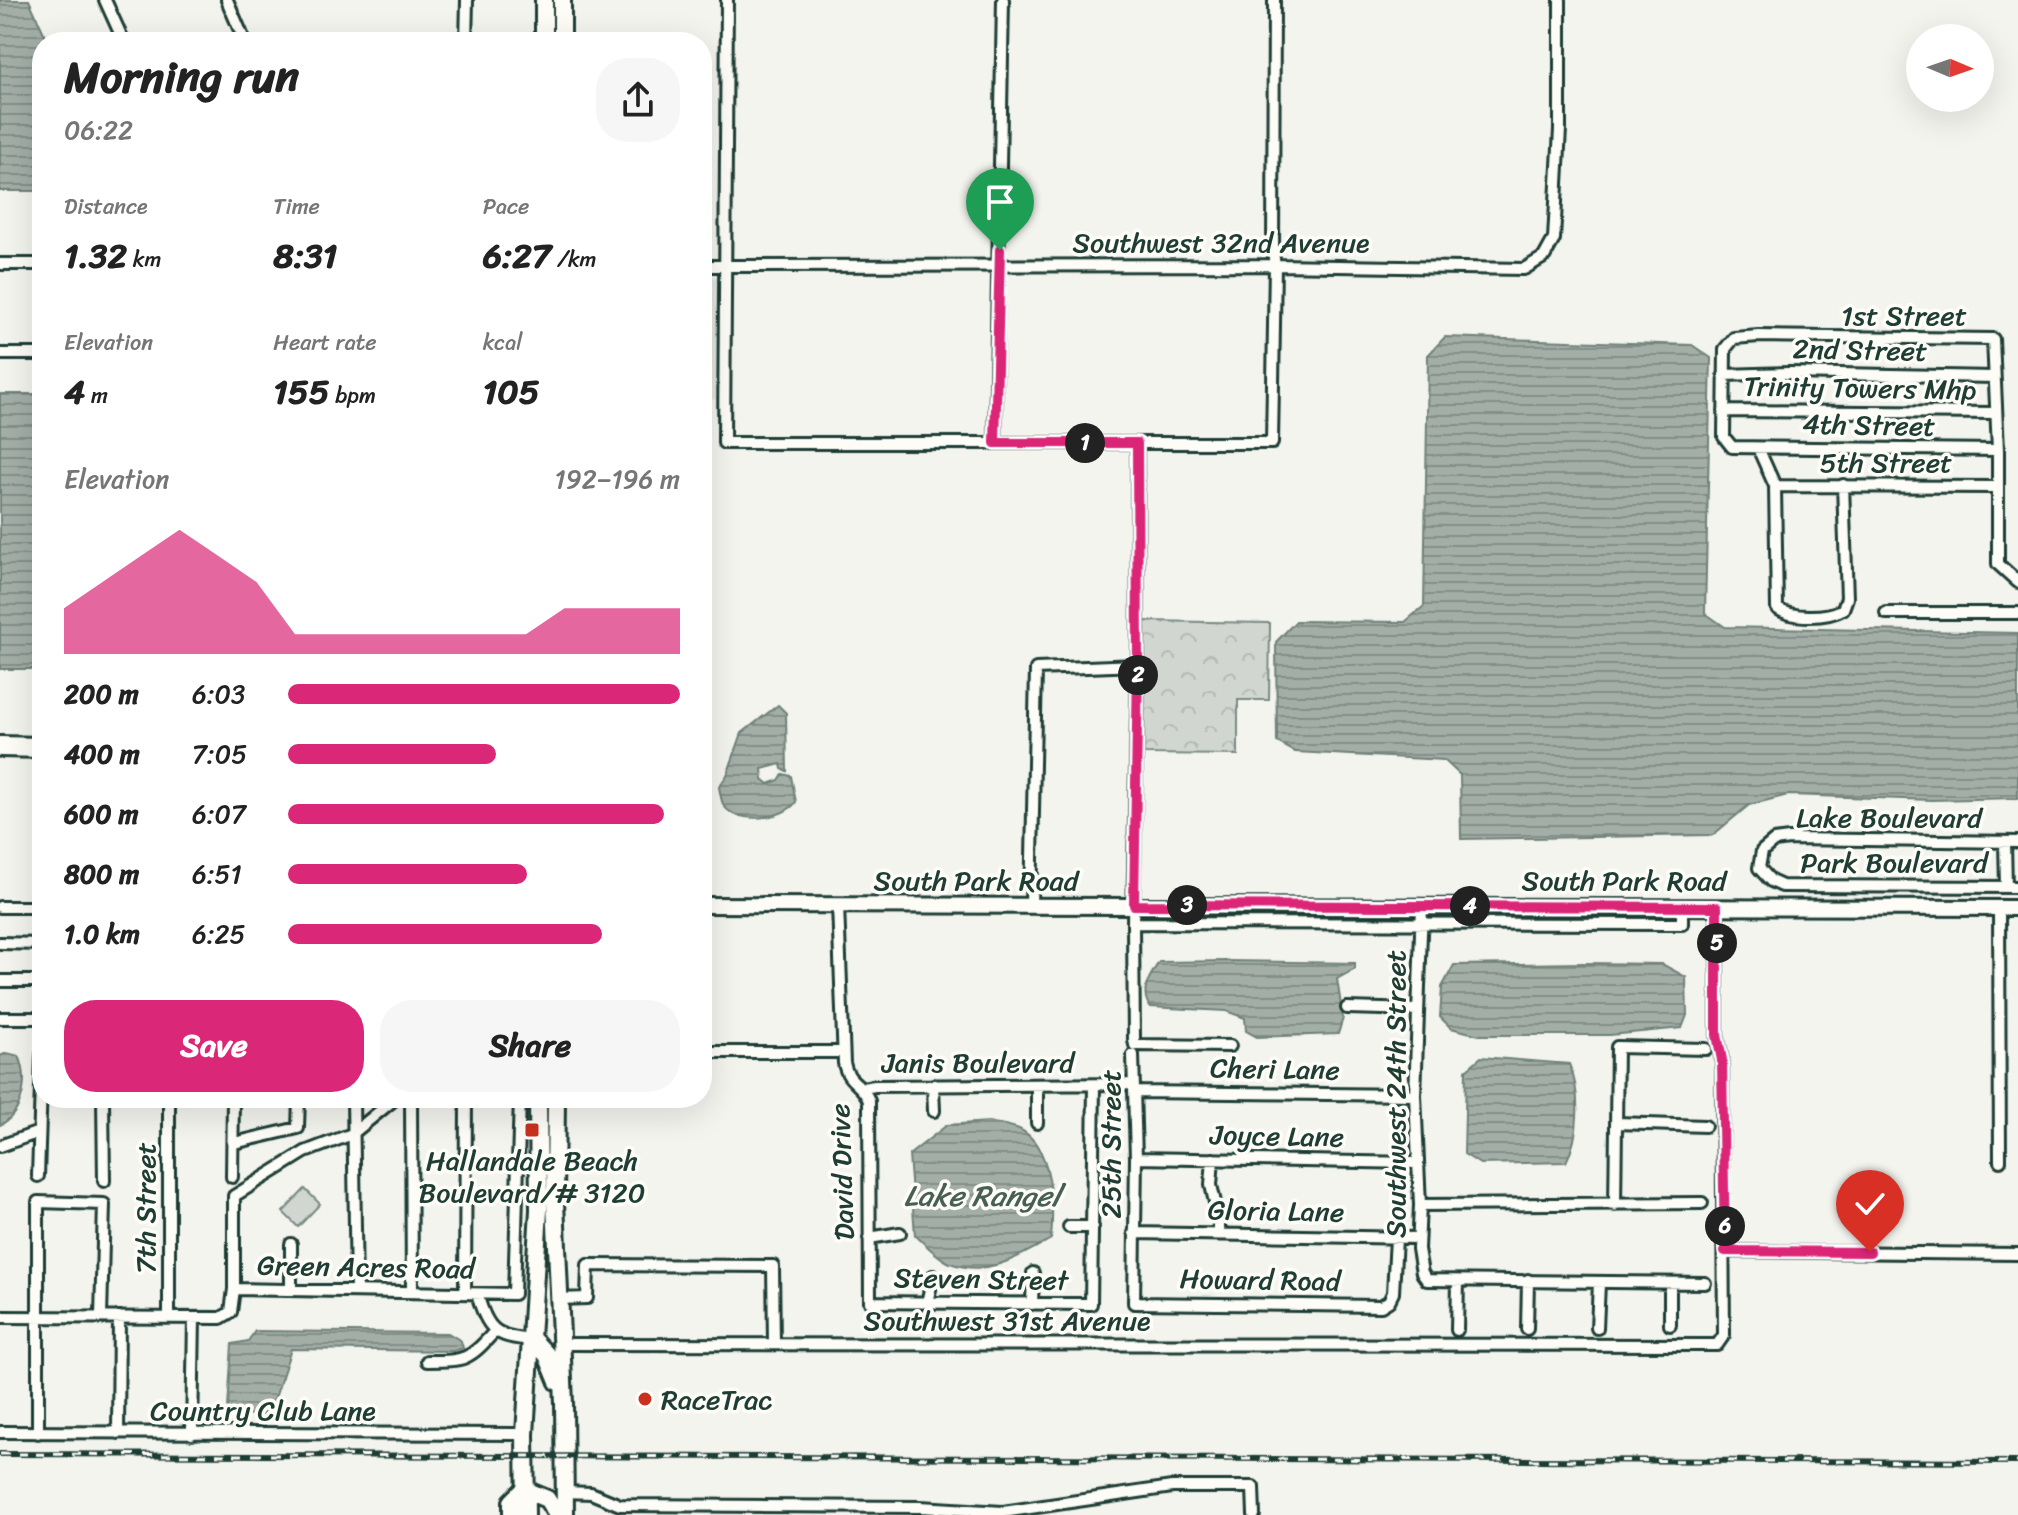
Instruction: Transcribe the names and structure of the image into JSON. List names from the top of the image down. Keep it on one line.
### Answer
{"streets":{"street":["Southwest 32nd Avenue","1st Street","2nd Street","Trinity Towers Mhp","4th Street","5th Street","Lake Boulevard","Park Boulevard","South Park Road","Janis Boulevard","Cheri Lane","Southwest 24th Street","Joyce Lane","25th Street","David Drive","7th Street","Gloria Lane","Green Acres Road","Steven Street","Howard Road","Southwest 31st Avenue","Country Club Lane"]},"crossings":[["1st Street","2nd Street"],["1st Street","Trinity Towers Mhp"],["1st Street","4th Street"],["1st Street","5th Street"],["Lake Boulevard","Park Boulevard"],["South Park Road","Southwest 24th Street"],["South Park Road","25th Street"],["South Park Road","David Drive"],["Janis Boulevard","Cheri Lane"],["Janis Boulevard","David Drive"],["Cheri Lane","Southwest 24th Street"],["Cheri Lane","25th Street"],["Southwest 24th Street","Joyce Lane"],["Southwest 24th Street","Gloria Lane"],["Joyce Lane","25th Street"],["25th Street","Gloria Lane"],["25th Street","Howard Road"],["David Drive","Steven Street"],["7th Street","Green Acres Road"],["Gloria Lane","Howard Road"]],"water":["Lake Rangel"],"places":{"transit":["Hallandale Beach Boulevard/# 3120"],"other":["RaceTrac"]},"north":"right","page":{"heading":["Morning run","06:22"],"stats":[["Distance","1.32 km"],["Time","8:31"],["Pace","6:27 /km"],["Elevation","4 m"],["Heart rate","155 bpm"],["kcal","105"]],"pins":["1","2","3","4","5","6"],"chart":["Elevation","192–196 m"],"list":[{"name":"200 m","note":"6:03"},{"name":"400 m","note":"7:05"},{"name":"600 m","note":"6:07"},{"name":"800 m","note":"6:51"},{"name":"1.0 km","note":"6:25"}],"buttons":["Save","Share"]}}
